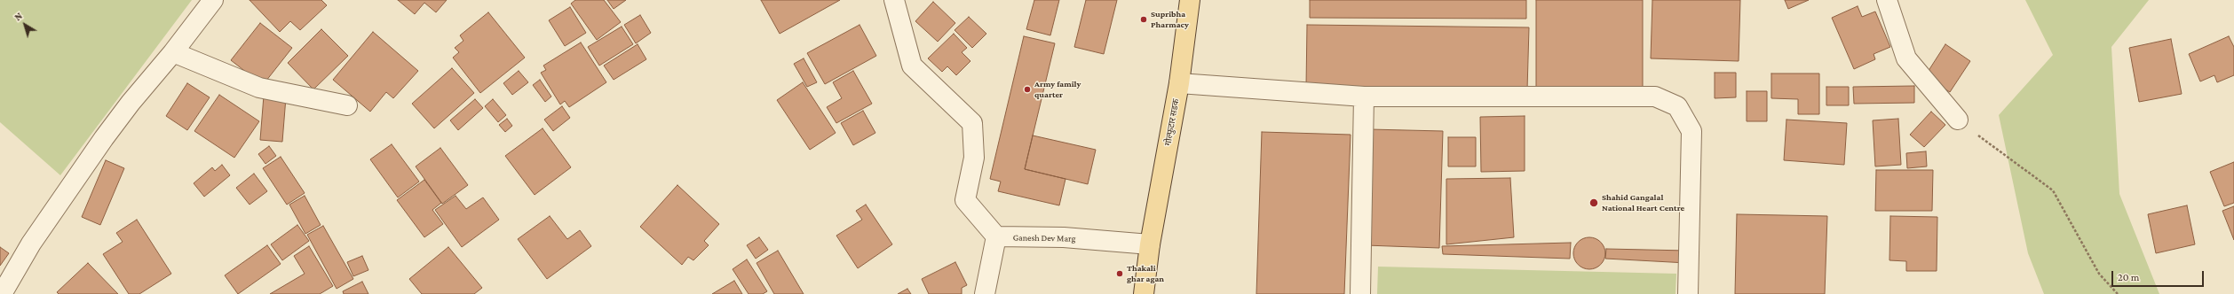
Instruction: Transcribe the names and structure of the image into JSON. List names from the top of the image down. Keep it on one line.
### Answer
{"streets":{"main road":["गोल्फुटार सडक"],"street":["Ganesh Dev Marg"]},"crossings":[["गोल्फुटार सडक","Ganesh Dev Marg"]],"places":["Supribha Pharmacy","Army family quarter","Shahid Gangalal National Heart Centre","Thakali ghar agan"],"scale_bar":"20 m","north":"top left"}
